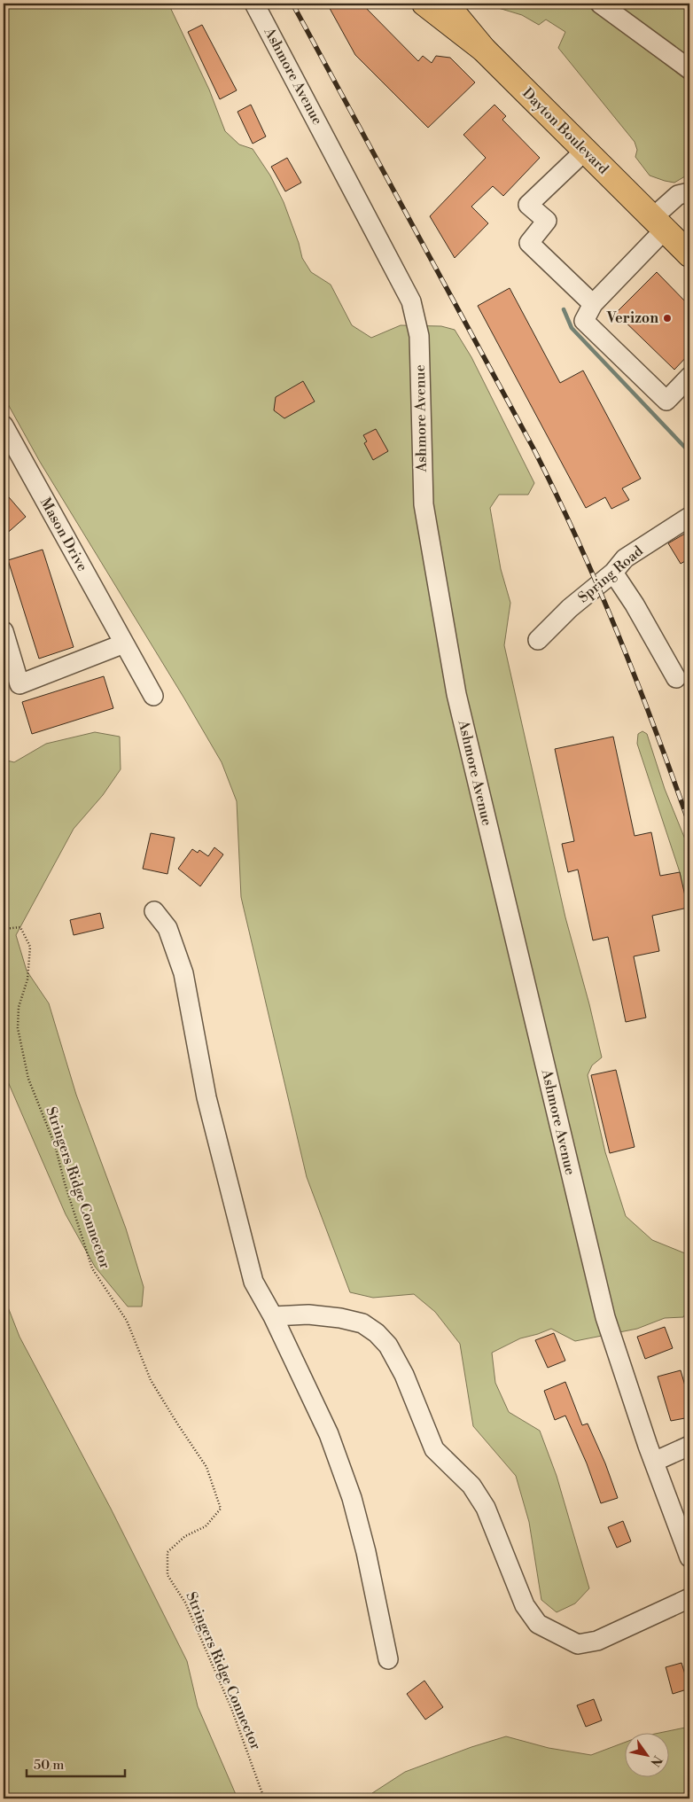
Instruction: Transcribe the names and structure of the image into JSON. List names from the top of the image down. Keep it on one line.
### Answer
{"streets":{"main road":["Dayton Boulevard"],"street":["Ashmore Avenue","Mason Drive","Spring Road"],"path":["Stringers Ridge Connector"]},"places":["Verizon"],"scale_bar":"50 m","north":"bottom right"}
